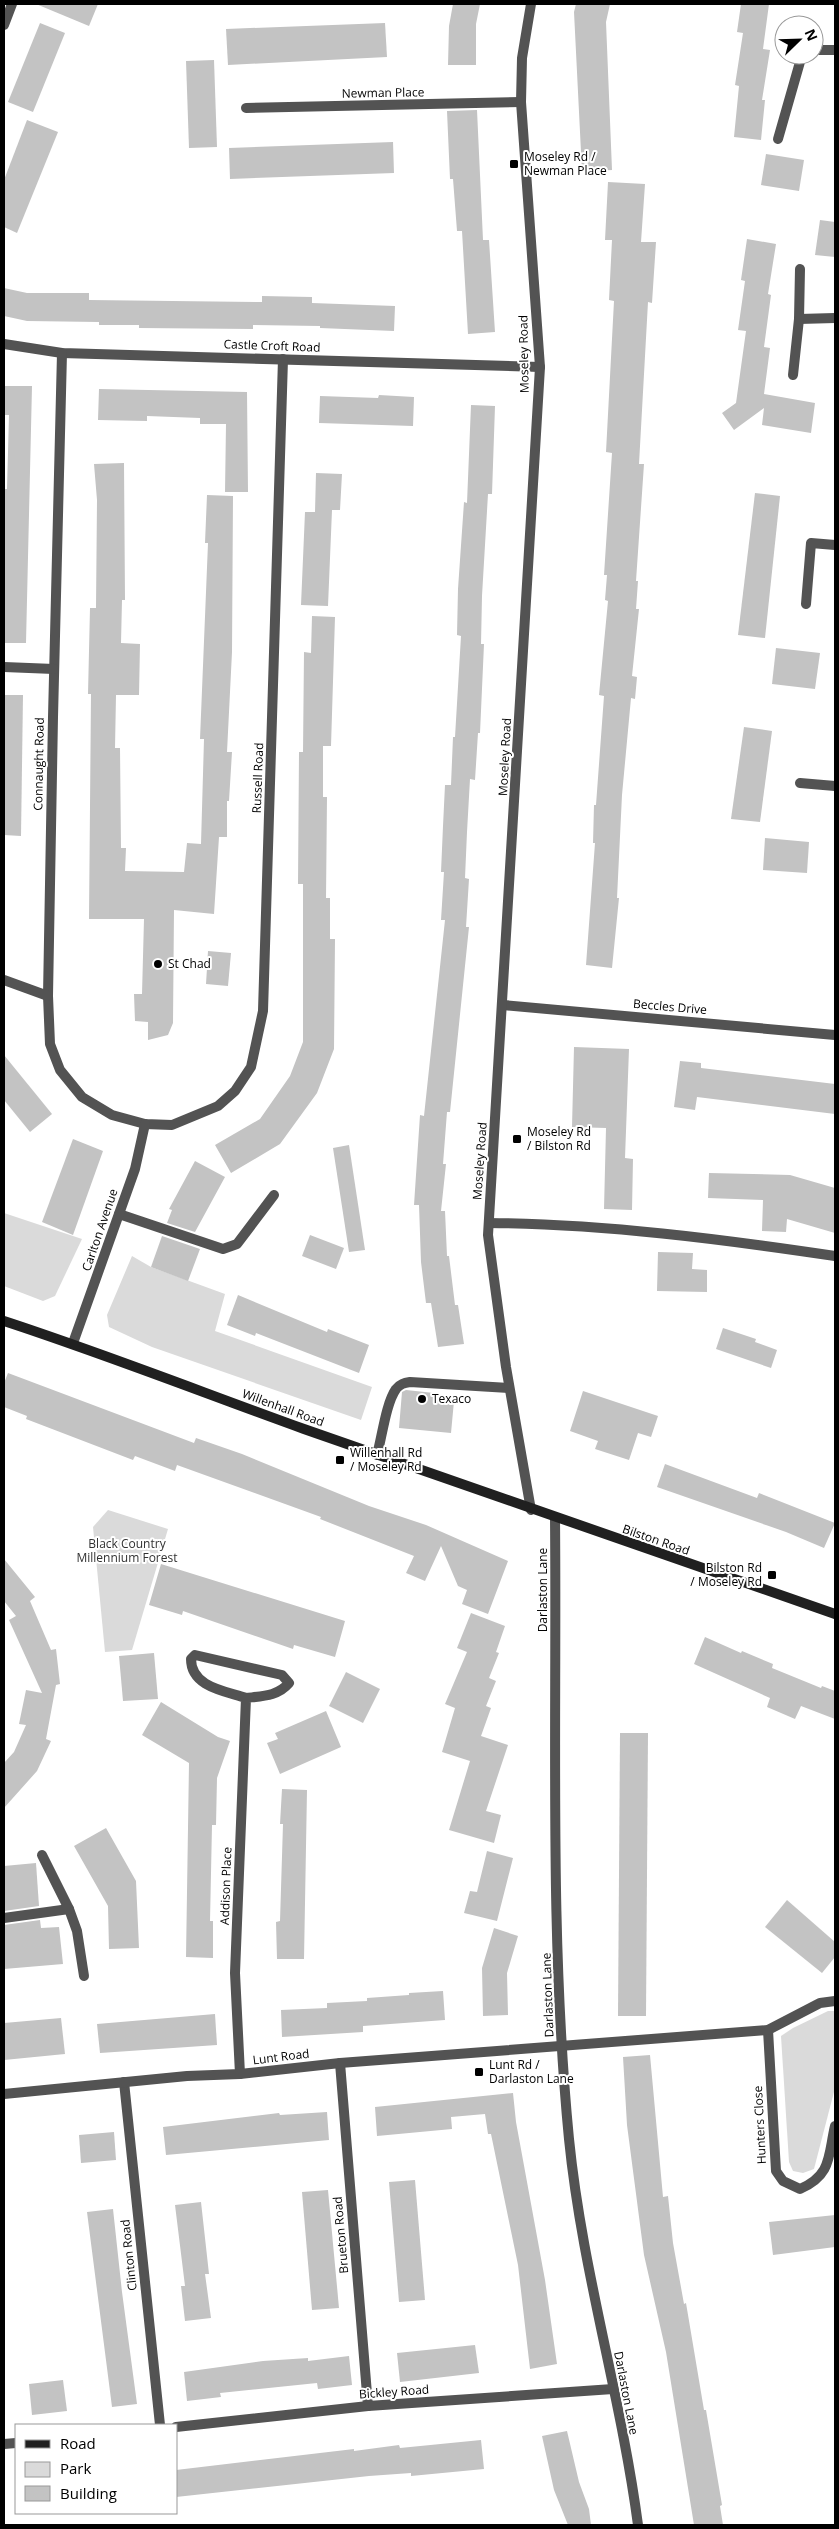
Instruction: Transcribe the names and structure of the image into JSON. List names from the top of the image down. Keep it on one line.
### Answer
{"streets":{"main road":["Willenhall Road","Bilston Road"],"street":["Newman Place","Castle Croft Road","Moseley Road","Connaught Road","Russell Road","Beccles Drive","Carlton Avenue","Darlaston Lane","Addison Place","Lunt Road","Hunters Close","Brueton Road","Clinton Road","Bickley Road"]},"crossings":[["Newman Place","Moseley Road"],["Castle Croft Road","Moseley Road"],["Castle Croft Road","Connaught Road"],["Castle Croft Road","Russell Road"],["Moseley Road","Beccles Drive"],["Moseley Road","Willenhall Road"],["Connaught Road","Russell Road"],["Connaught Road","Carlton Avenue"],["Russell Road","Carlton Avenue"],["Carlton Avenue","Willenhall Road"],["Willenhall Road","Bilston Road"],["Willenhall Road","Darlaston Lane"],["Bilston Road","Darlaston Lane"],["Darlaston Lane","Lunt Road"],["Darlaston Lane","Bickley Road"],["Addison Place","Lunt Road"],["Lunt Road","Brueton Road"],["Lunt Road","Clinton Road"],["Brueton Road","Bickley Road"]],"parks":["Black Country Millennium Forest"],"places":{"transit":["Moseley Rd / Newman Place","Moseley Rd / Bilston Rd","Willenhall Rd / Moseley Rd","Bilston Rd / Moseley Rd","Lunt Rd / Darlaston Lane"],"other":["St Chad","Texaco"]},"legend":["Road","Park","Building"],"north":"top right"}
